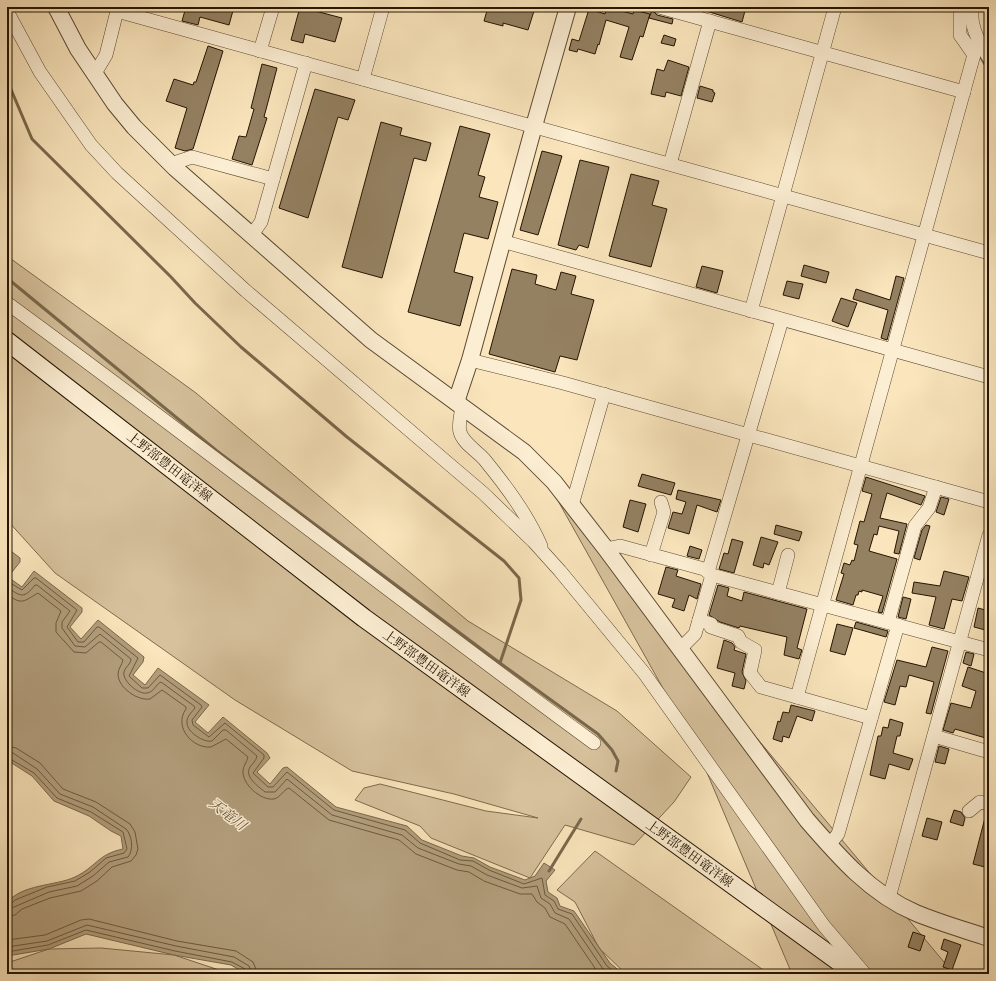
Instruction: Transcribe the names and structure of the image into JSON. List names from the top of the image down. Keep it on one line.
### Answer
{"streets":{"main road":["上野部豊田竜洋線"]},"water":["天竜川"]}
